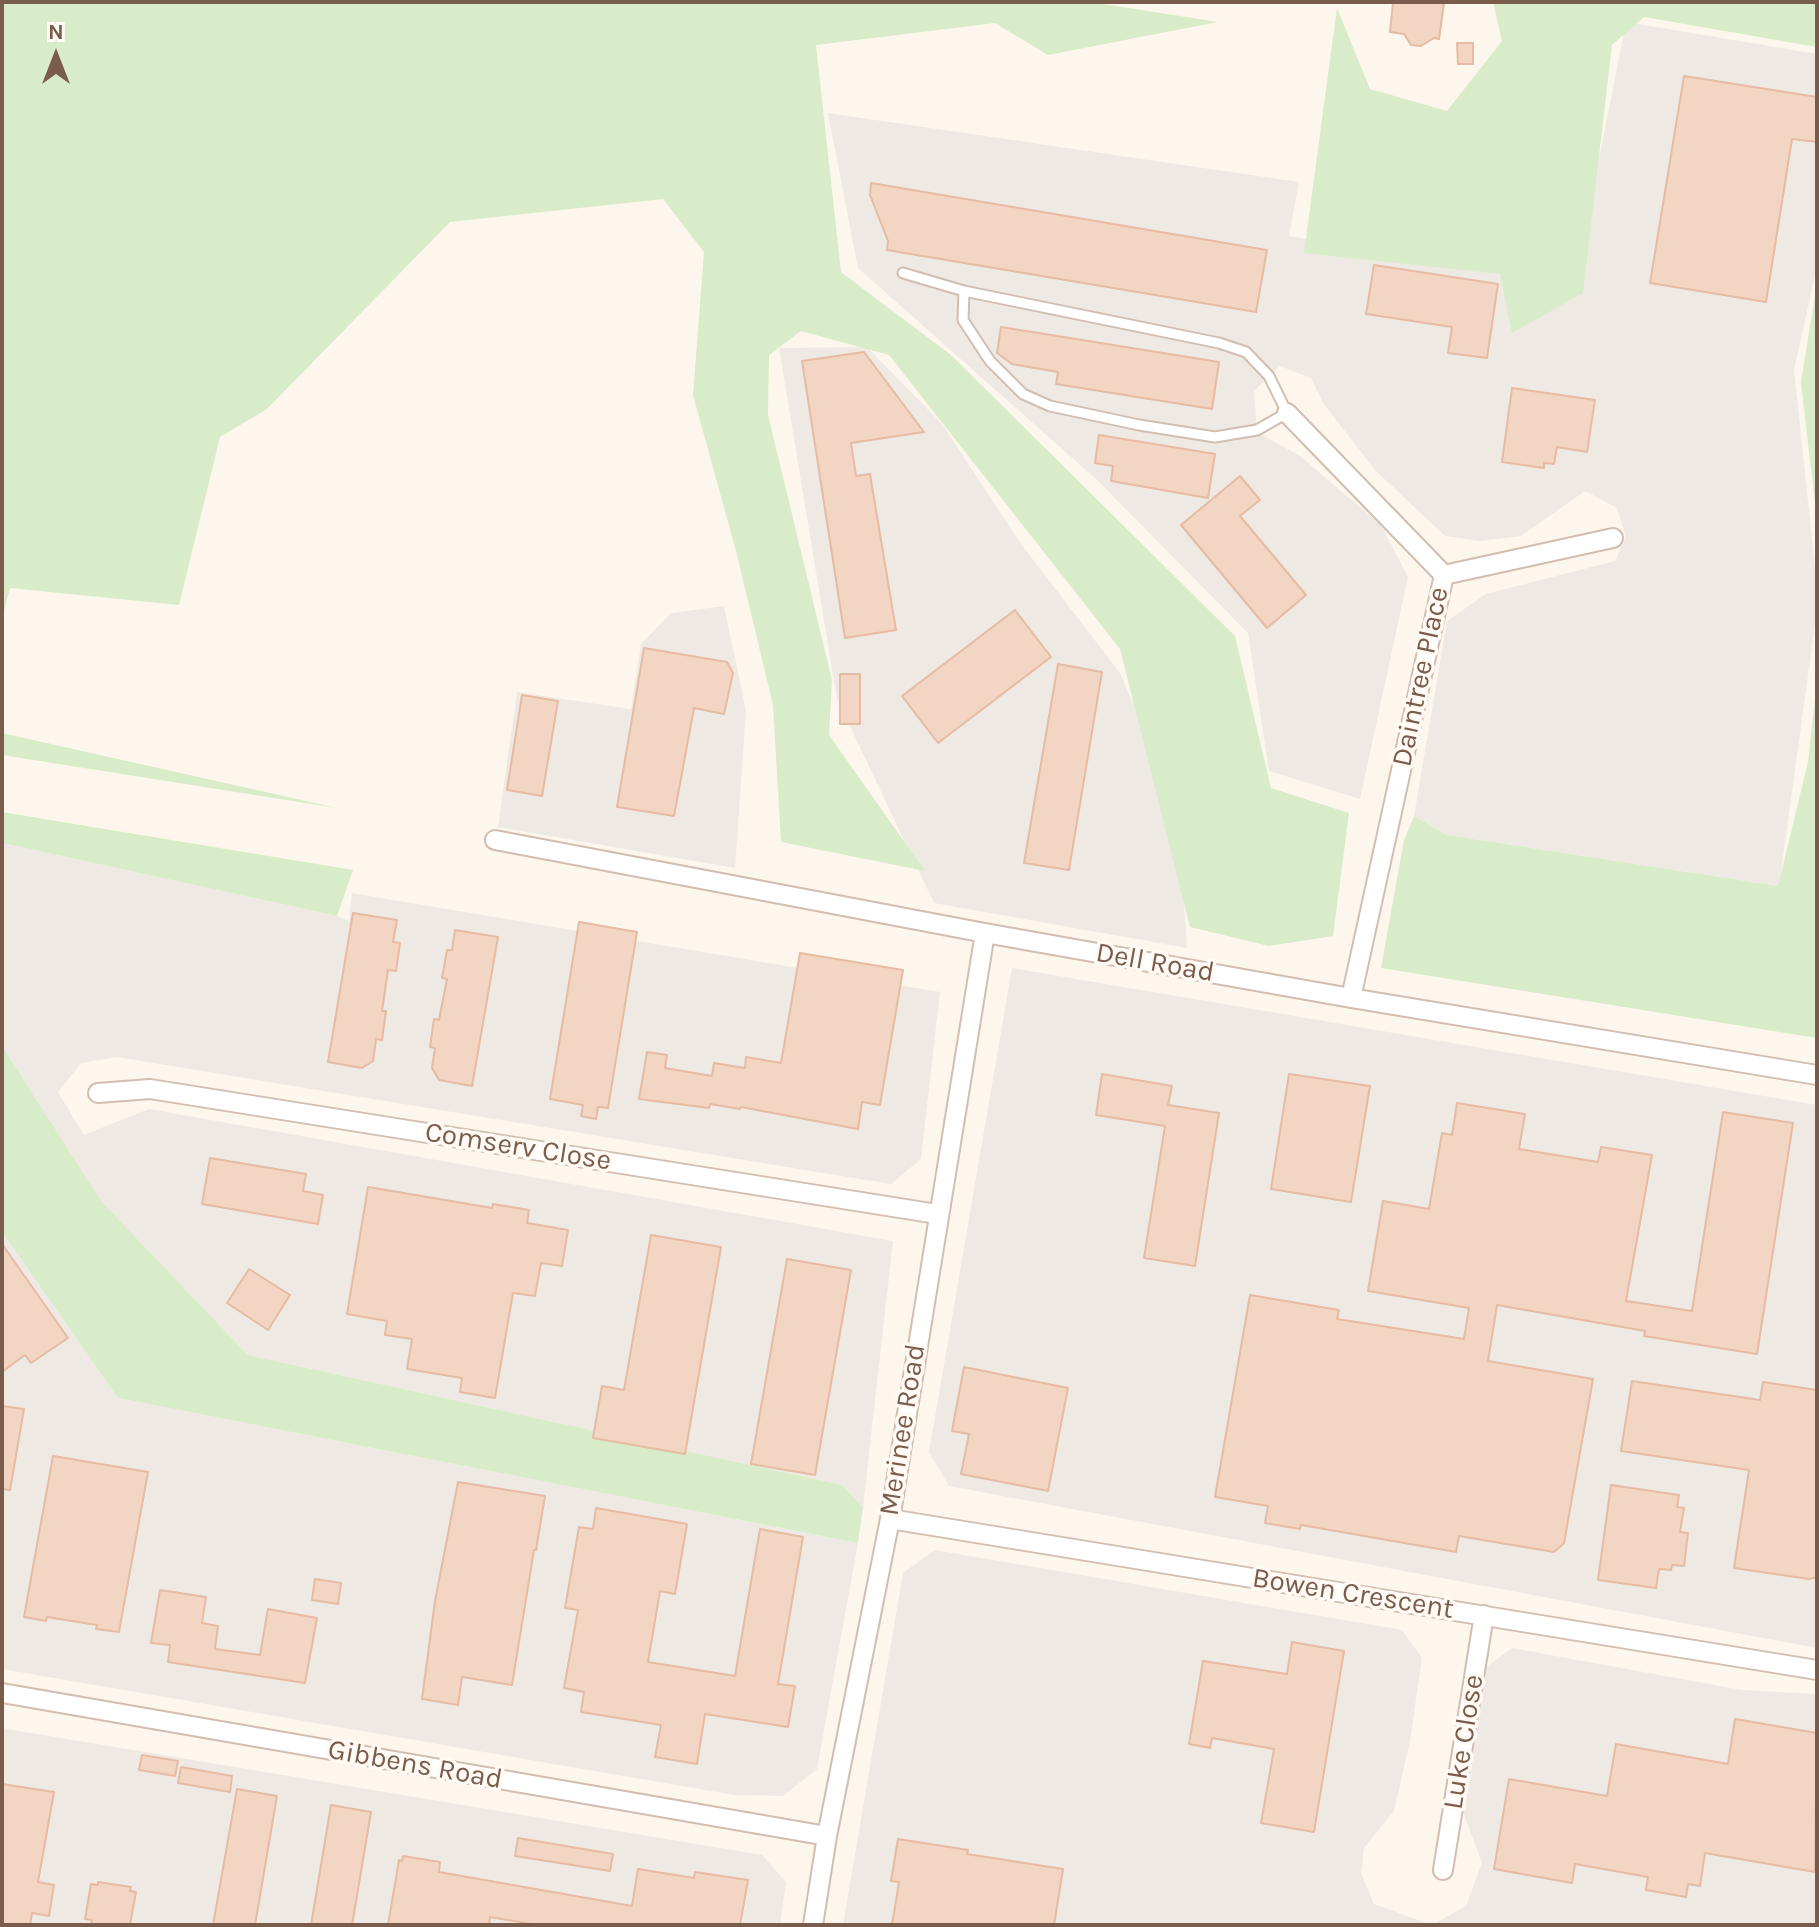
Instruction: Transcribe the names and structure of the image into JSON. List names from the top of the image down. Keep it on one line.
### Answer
{"streets":{"street":["Daintree Place","Dell Road","Comserv Close","Merinee Road","Bowen Crescent","Luke Close","Gibbens Road"]},"crossings":[["Daintree Place","Dell Road"],["Dell Road","Merinee Road"],["Comserv Close","Merinee Road"],["Merinee Road","Bowen Crescent"],["Merinee Road","Gibbens Road"],["Bowen Crescent","Luke Close"]],"north":"top"}
